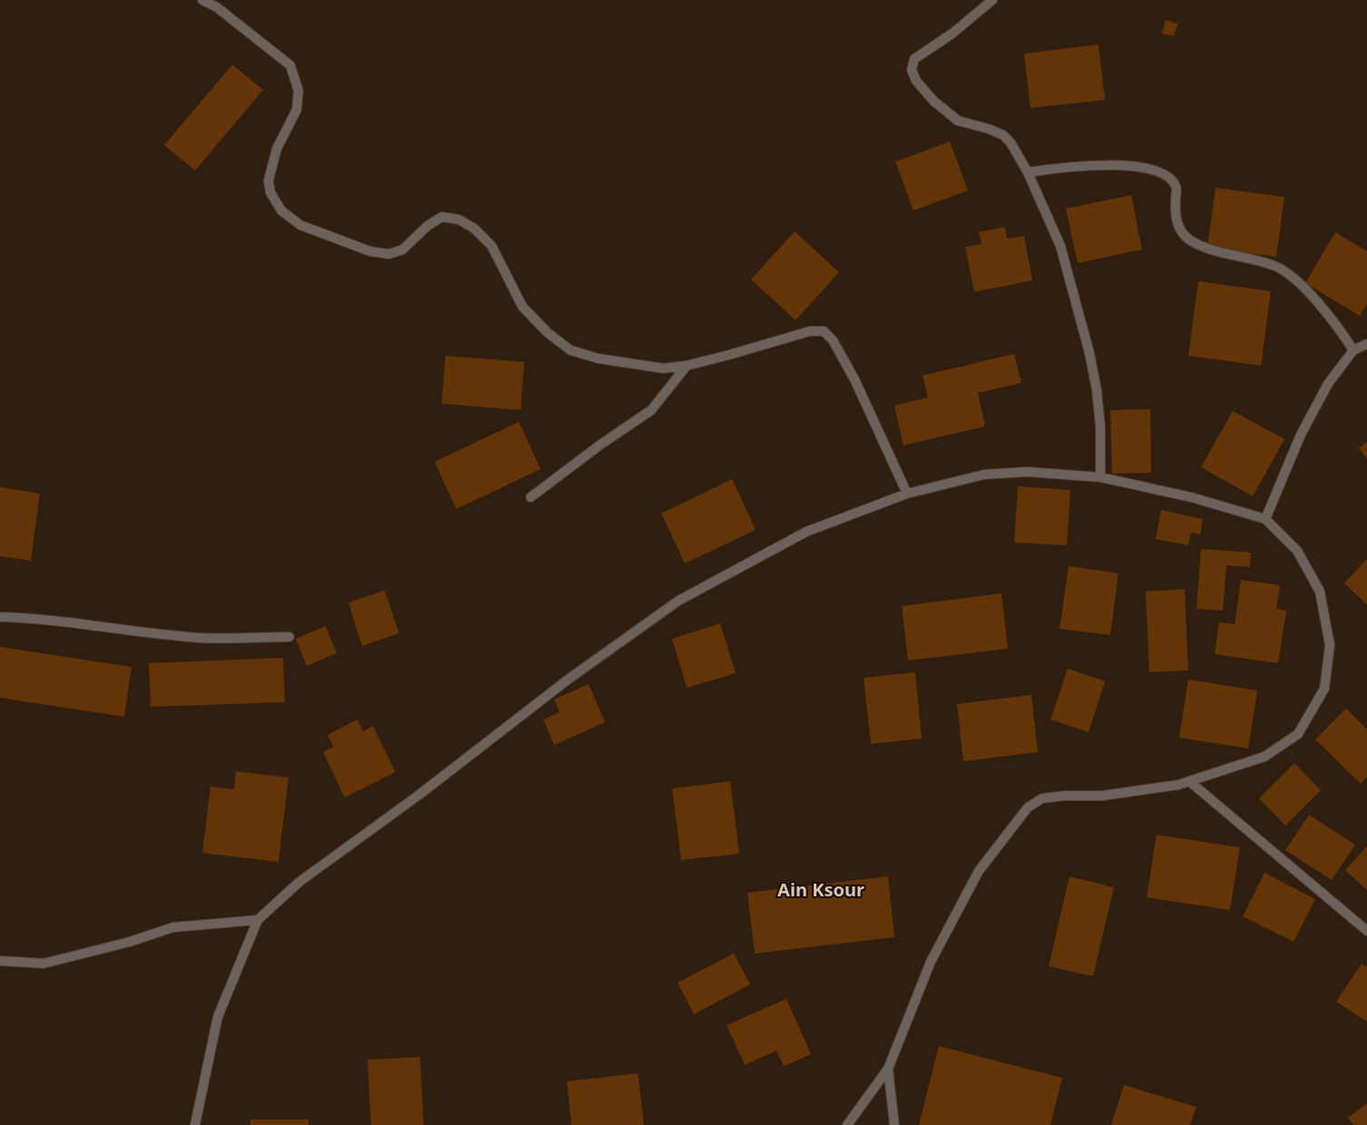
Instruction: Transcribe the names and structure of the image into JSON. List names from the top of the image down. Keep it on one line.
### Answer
{"districts":["Ain Ksour"]}
